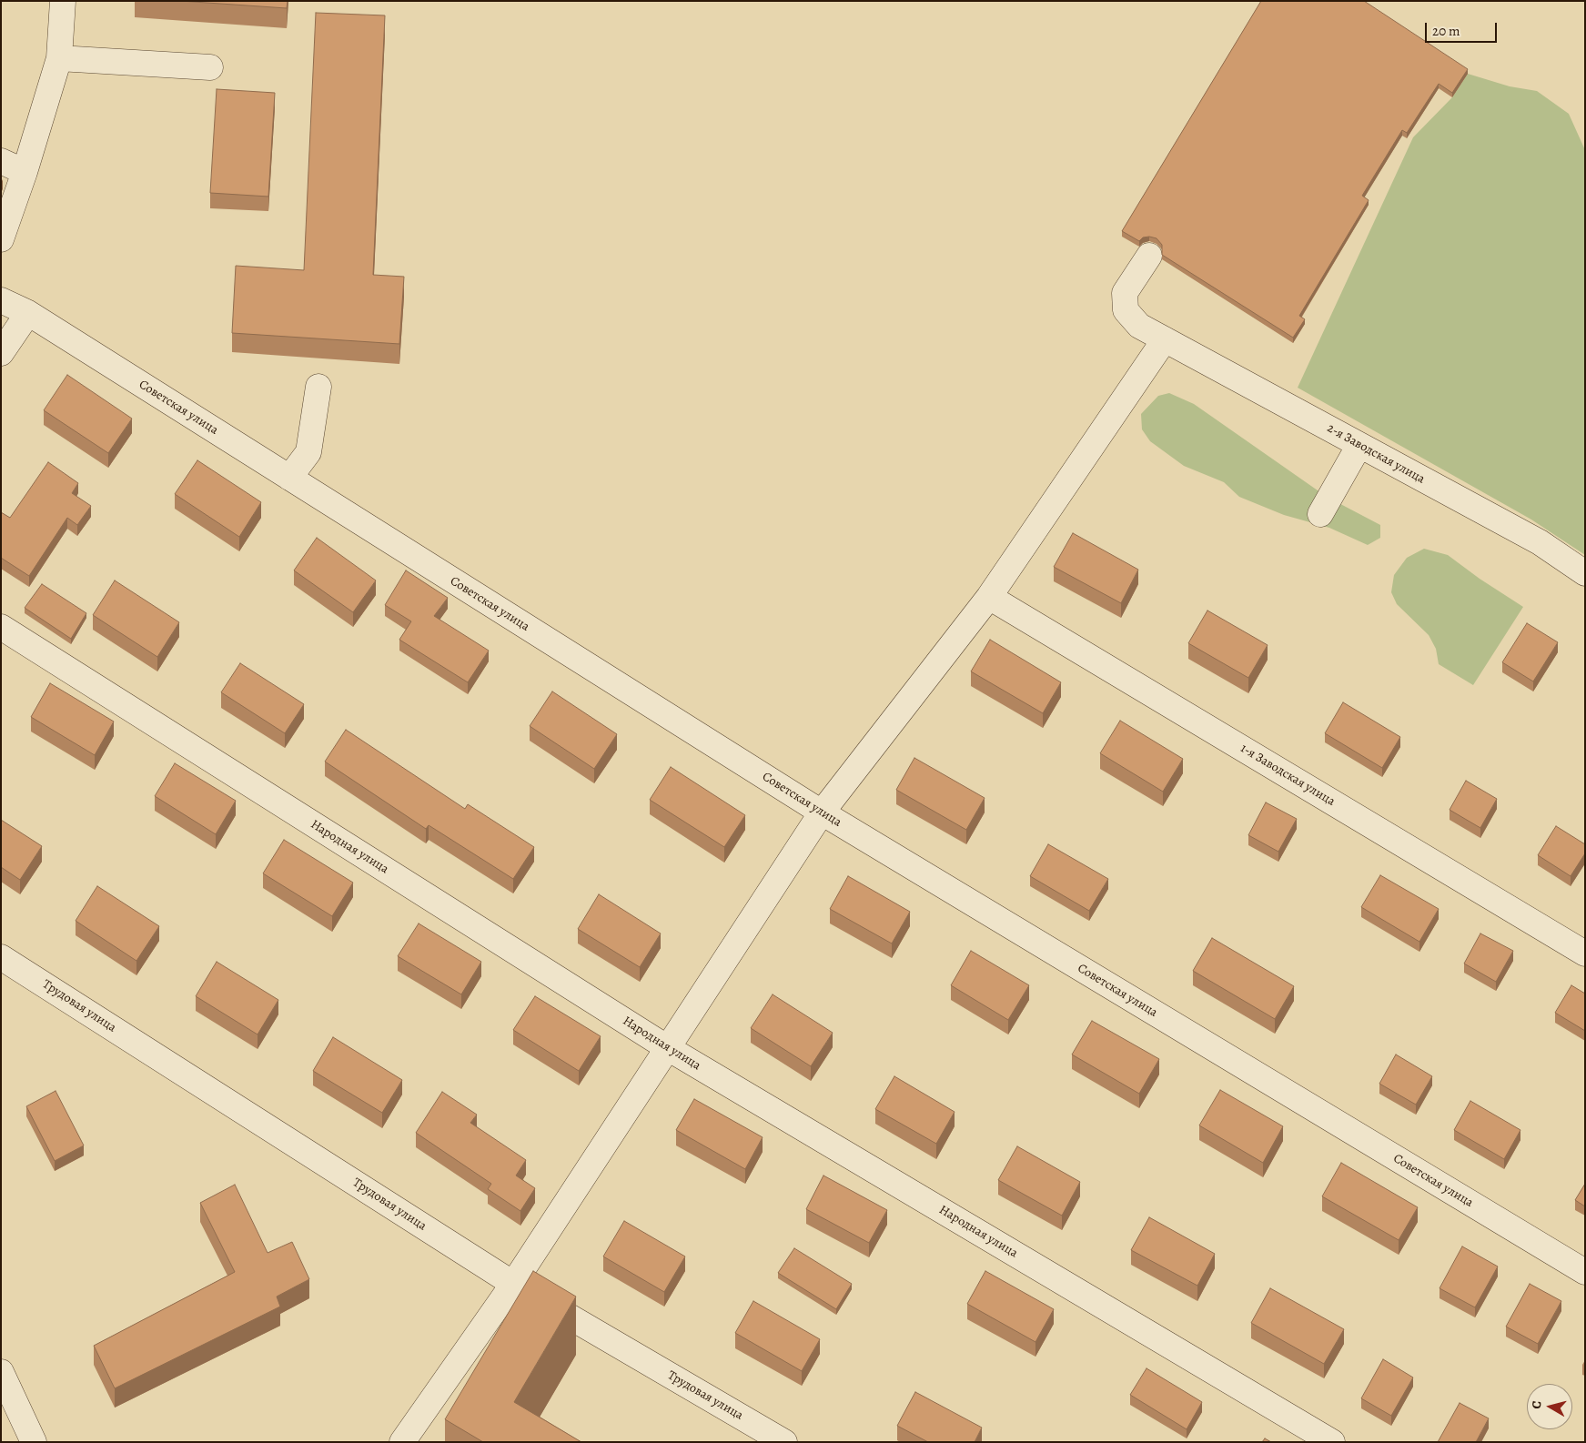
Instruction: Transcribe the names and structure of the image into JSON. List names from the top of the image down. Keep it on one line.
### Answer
{"streets":{"street":["Советская улица","2-я Заводская улица","1-я Заводская улица","Народная улица","Трудовая улица"]},"scale_bar":"20 m","north":"left"}
